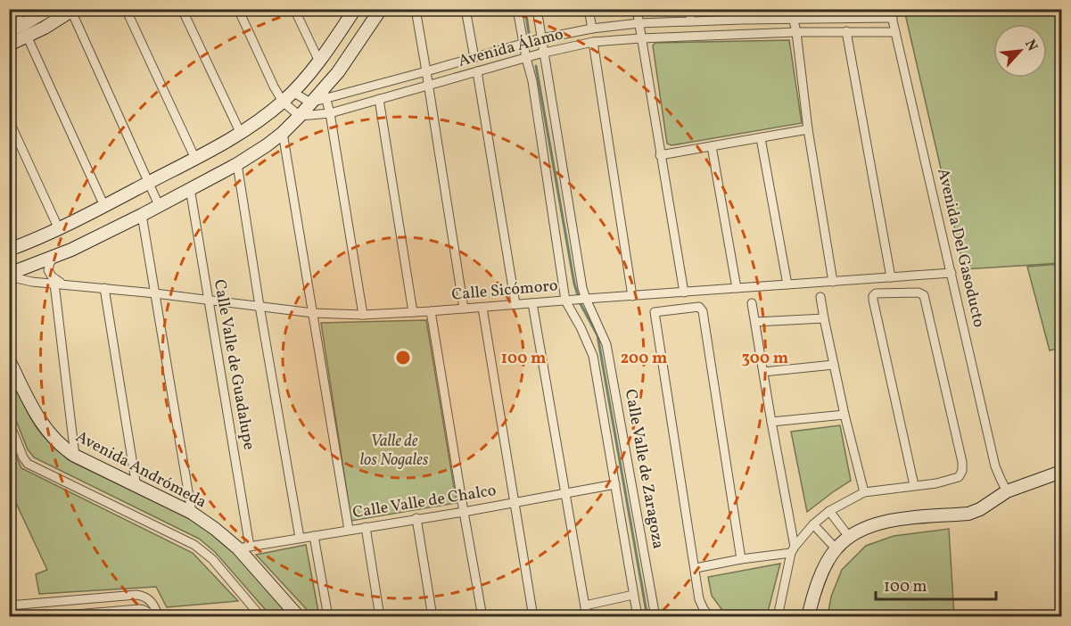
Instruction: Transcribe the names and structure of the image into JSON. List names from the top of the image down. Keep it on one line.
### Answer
{"streets":{"street":["Avenida Álamo","Avenida Del Gasoducto","Calle Sicómoro","Calle Valle de Guadalupe","Calle Valle de Zaragoza","Avenida Andrómeda","Calle Valle de Chalco"]},"crossings":[["Avenida Álamo","Avenida Del Gasoducto"],["Avenida Álamo","Calle Valle de Zaragoza"],["Avenida Del Gasoducto","Calle Sicómoro"],["Calle Sicómoro","Calle Valle de Guadalupe"],["Calle Sicómoro","Calle Valle de Zaragoza"],["Calle Valle de Guadalupe","Avenida Andrómeda"],["Calle Valle de Guadalupe","Calle Valle de Chalco"],["Calle Valle de Zaragoza","Calle Valle de Chalco"],["Avenida Andrómeda","Calle Valle de Chalco"]],"parks":["Valle de los Nogales"],"scale_bar":"100 m","north":"top right","rings":["100 m","200 m","300 m"]}
